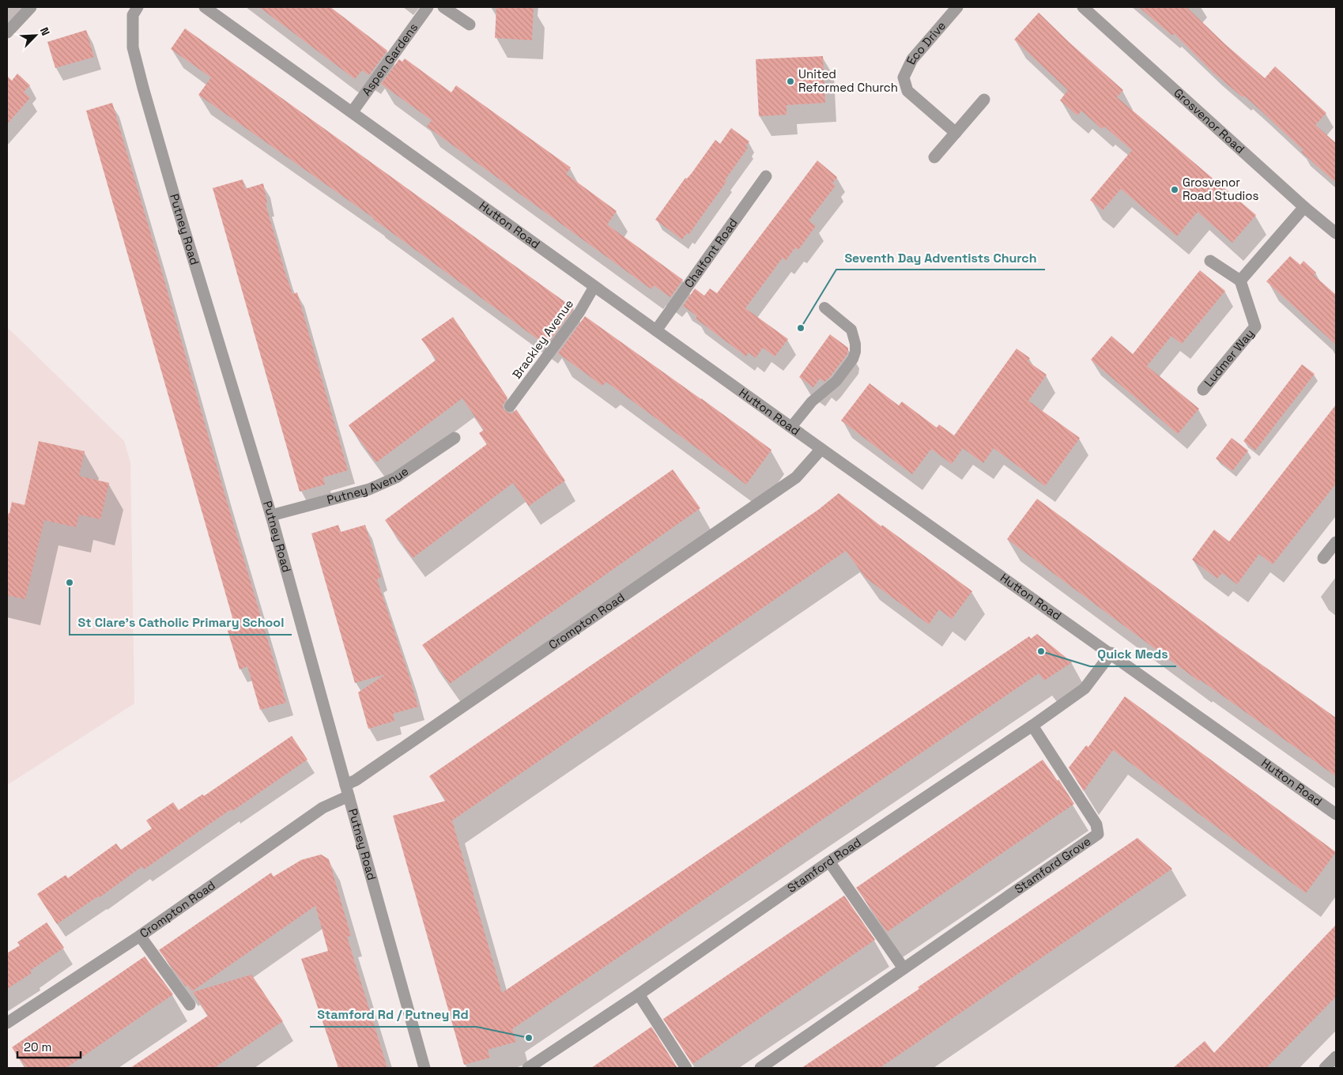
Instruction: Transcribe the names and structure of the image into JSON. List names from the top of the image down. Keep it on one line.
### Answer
{"streets":{"street":["Eco Drive","Aspen Gardens","Grosvenor Road","Hutton Road","Putney Road","Chalfont Road","Ludmer Way","Putney Avenue","Crompton Road","Stamford Grove","Stamford Road"],"lane":["Brackley Avenue"]},"crossings":[["Aspen Gardens","Hutton Road"],["Hutton Road","Chalfont Road"],["Hutton Road","Brackley Avenue"],["Hutton Road","Crompton Road"],["Hutton Road","Stamford Road"],["Putney Road","Putney Avenue"],["Putney Road","Crompton Road"],["Stamford Grove","Stamford Road"]],"places":["United Reformed Church","Grosvenor Road Studios","Seventh Day Adventists Church","St Clare's Catholic Primary School","Quick Meds","Stamford Rd / Putney Rd"],"scale_bar":"20 m","north":"top right"}
